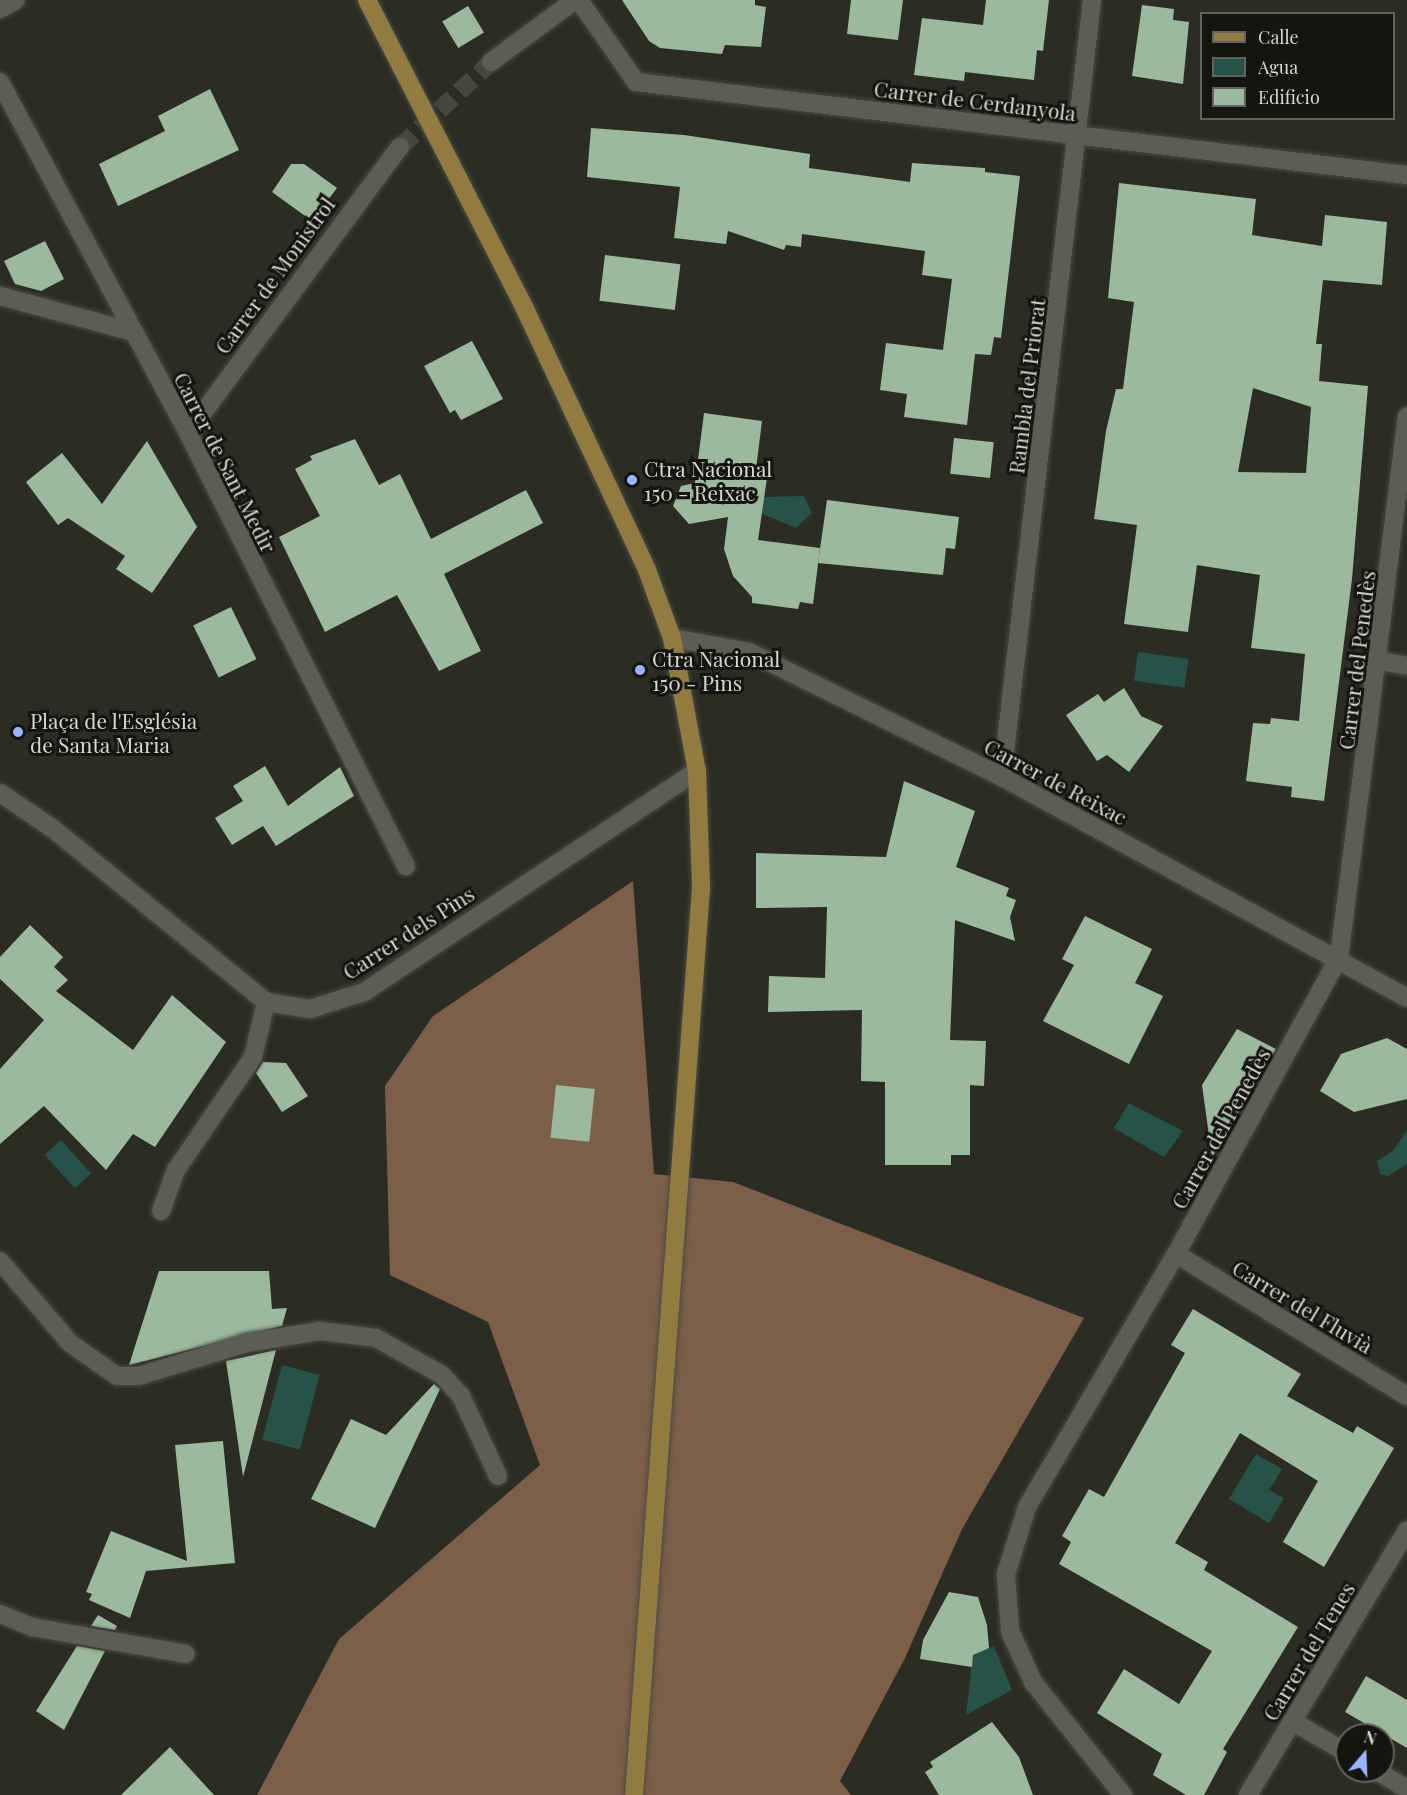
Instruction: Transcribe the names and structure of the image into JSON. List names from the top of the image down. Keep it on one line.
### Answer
{"streets":{"street":["Carrer de Cerdanyola","Carrer de Monistrol","Rambla del Priorat","Carrer de Sant Medir","Carrer del Penedès","Carrer de Reixac","Carrer dels Pins","Carrer del Fluvià","Carrer del Tenes"]},"crossings":[["Carrer de Cerdanyola","Rambla del Priorat"],["Carrer de Monistrol","Carrer de Sant Medir"],["Rambla del Priorat","Carrer de Reixac"],["Carrer del Penedès","Carrer de Reixac"],["Carrer del Penedès","Carrer del Fluvià"]],"places":["Ctra Nacional 150 - Reixac","Ctra Nacional 150 - Pins","Plaça de l'Església de Santa Maria"],"legend":["Calle","Agua","Edificio"],"north":"top"}
